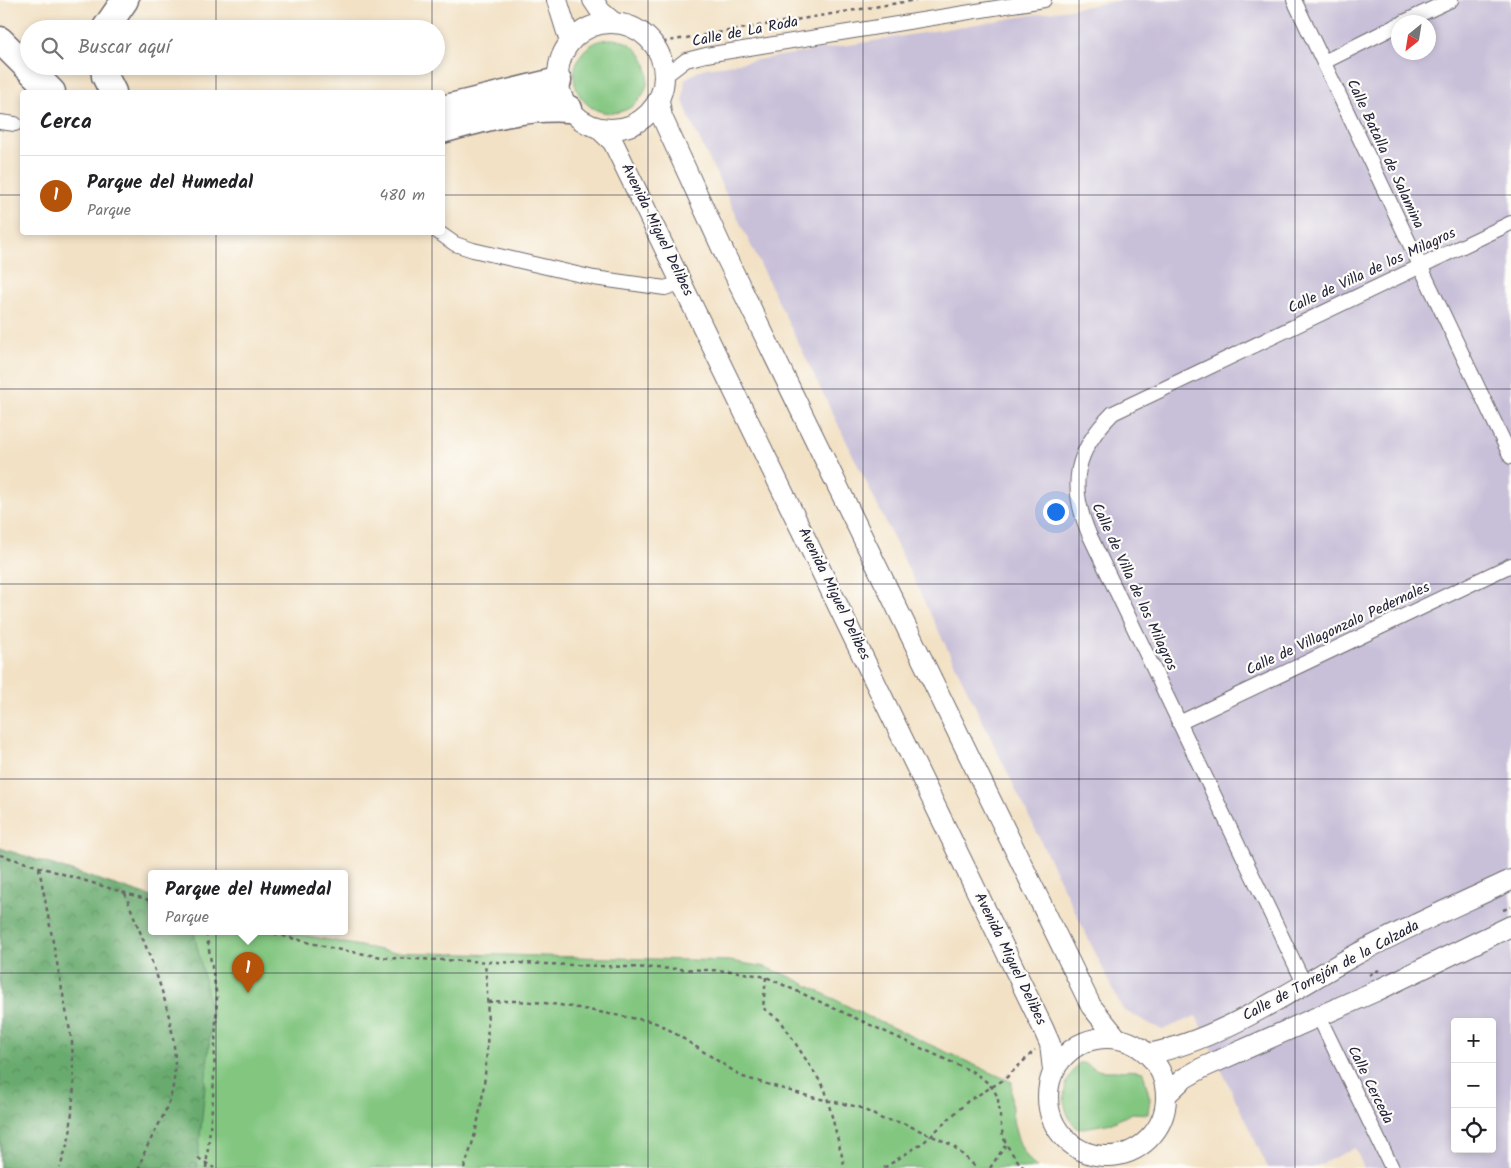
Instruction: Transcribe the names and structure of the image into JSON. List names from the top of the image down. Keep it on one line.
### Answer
{"streets":{"main road":["Avenida Miguel Delibes","Calle de Torrejón de la Calzada"],"street":["Calle de La Roda","Calle Batalla de Salamina","Calle de Villa de los Milagros","Calle de Villagonzalo Pedernales","Calle Cerceda"]},"crossings":[["Calle de La Roda","Avenida Miguel Delibes"],["Calle Batalla de Salamina","Calle de Villa de los Milagros"],["Avenida Miguel Delibes","Calle de Torrejón de la Calzada"],["Calle de Villa de los Milagros","Calle de Villagonzalo Pedernales"],["Calle de Villa de los Milagros","Calle de Torrejón de la Calzada"],["Calle de Torrejón de la Calzada","Calle Cerceda"]],"north":"bottom left","page":{"search":"Buscar aquí","heading":"Cerca","list":[{"mark":"1","name":"Parque del Humedal","note":"Parque","value":"480 m"}],"popup":["Parque del Humedal","Parque"],"pins":"1","map_buttons":["+","−"]}}
